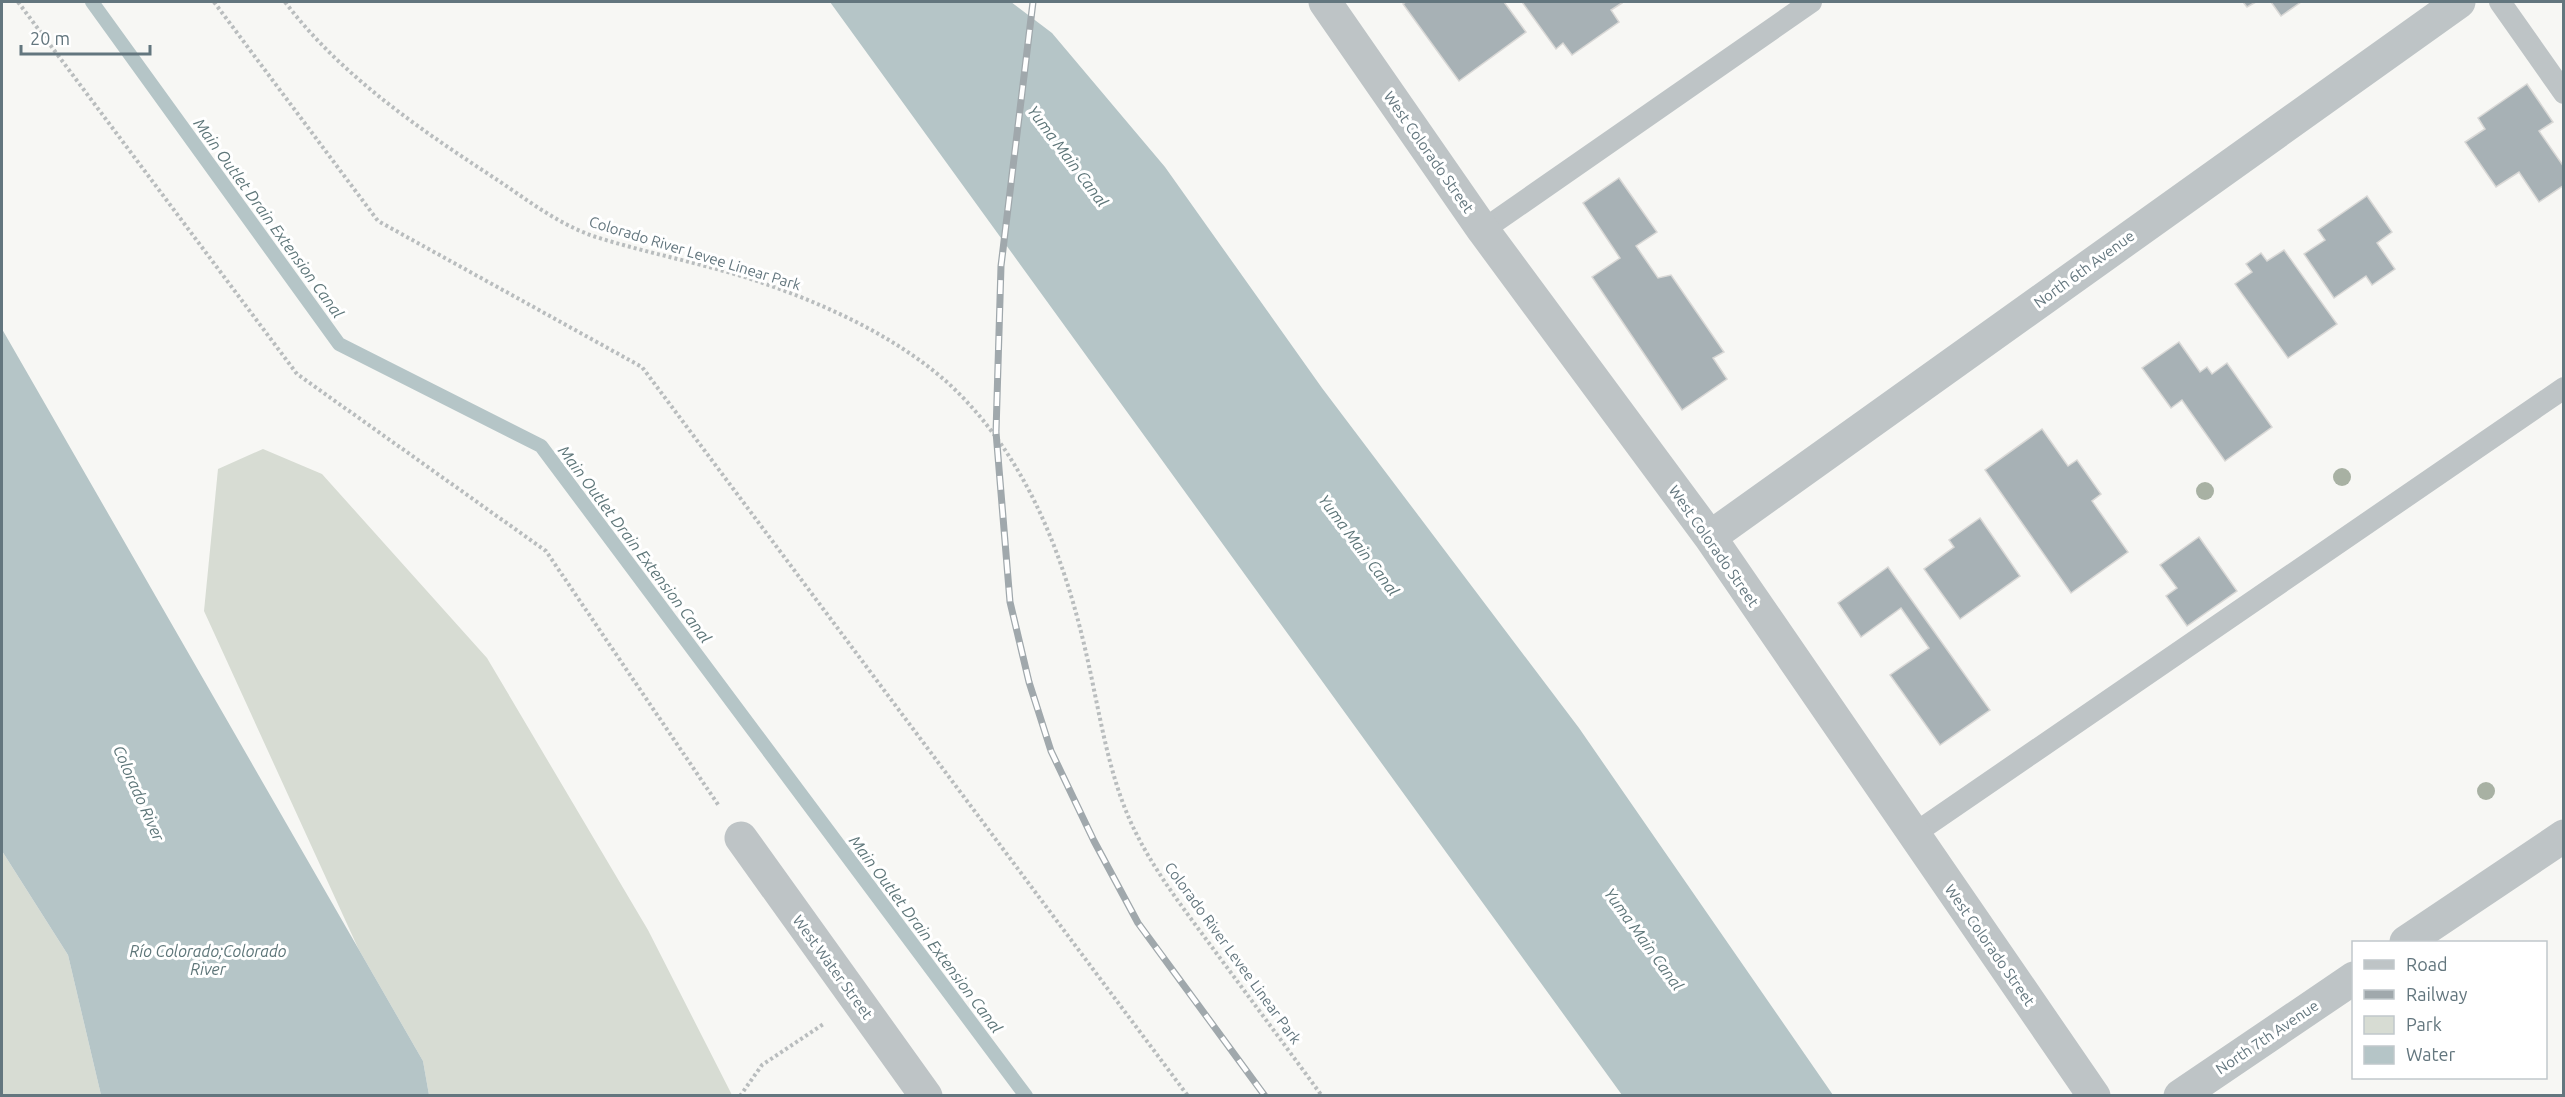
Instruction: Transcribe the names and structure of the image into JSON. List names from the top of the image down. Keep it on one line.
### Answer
{"streets":{"street":["West Colorado Street","North 6th Avenue","West Water Street","North 7th Avenue"],"path":["Colorado River Levee Linear Park"]},"crossings":[["West Colorado Street","North 6th Avenue"]],"water":["Yuma Main Canal","Main Outlet Drain Extension Canal","Colorado River","Río Colorado;Colorado River"],"legend":["Road","Railway","Park","Water"],"scale_bar":"20 m"}
